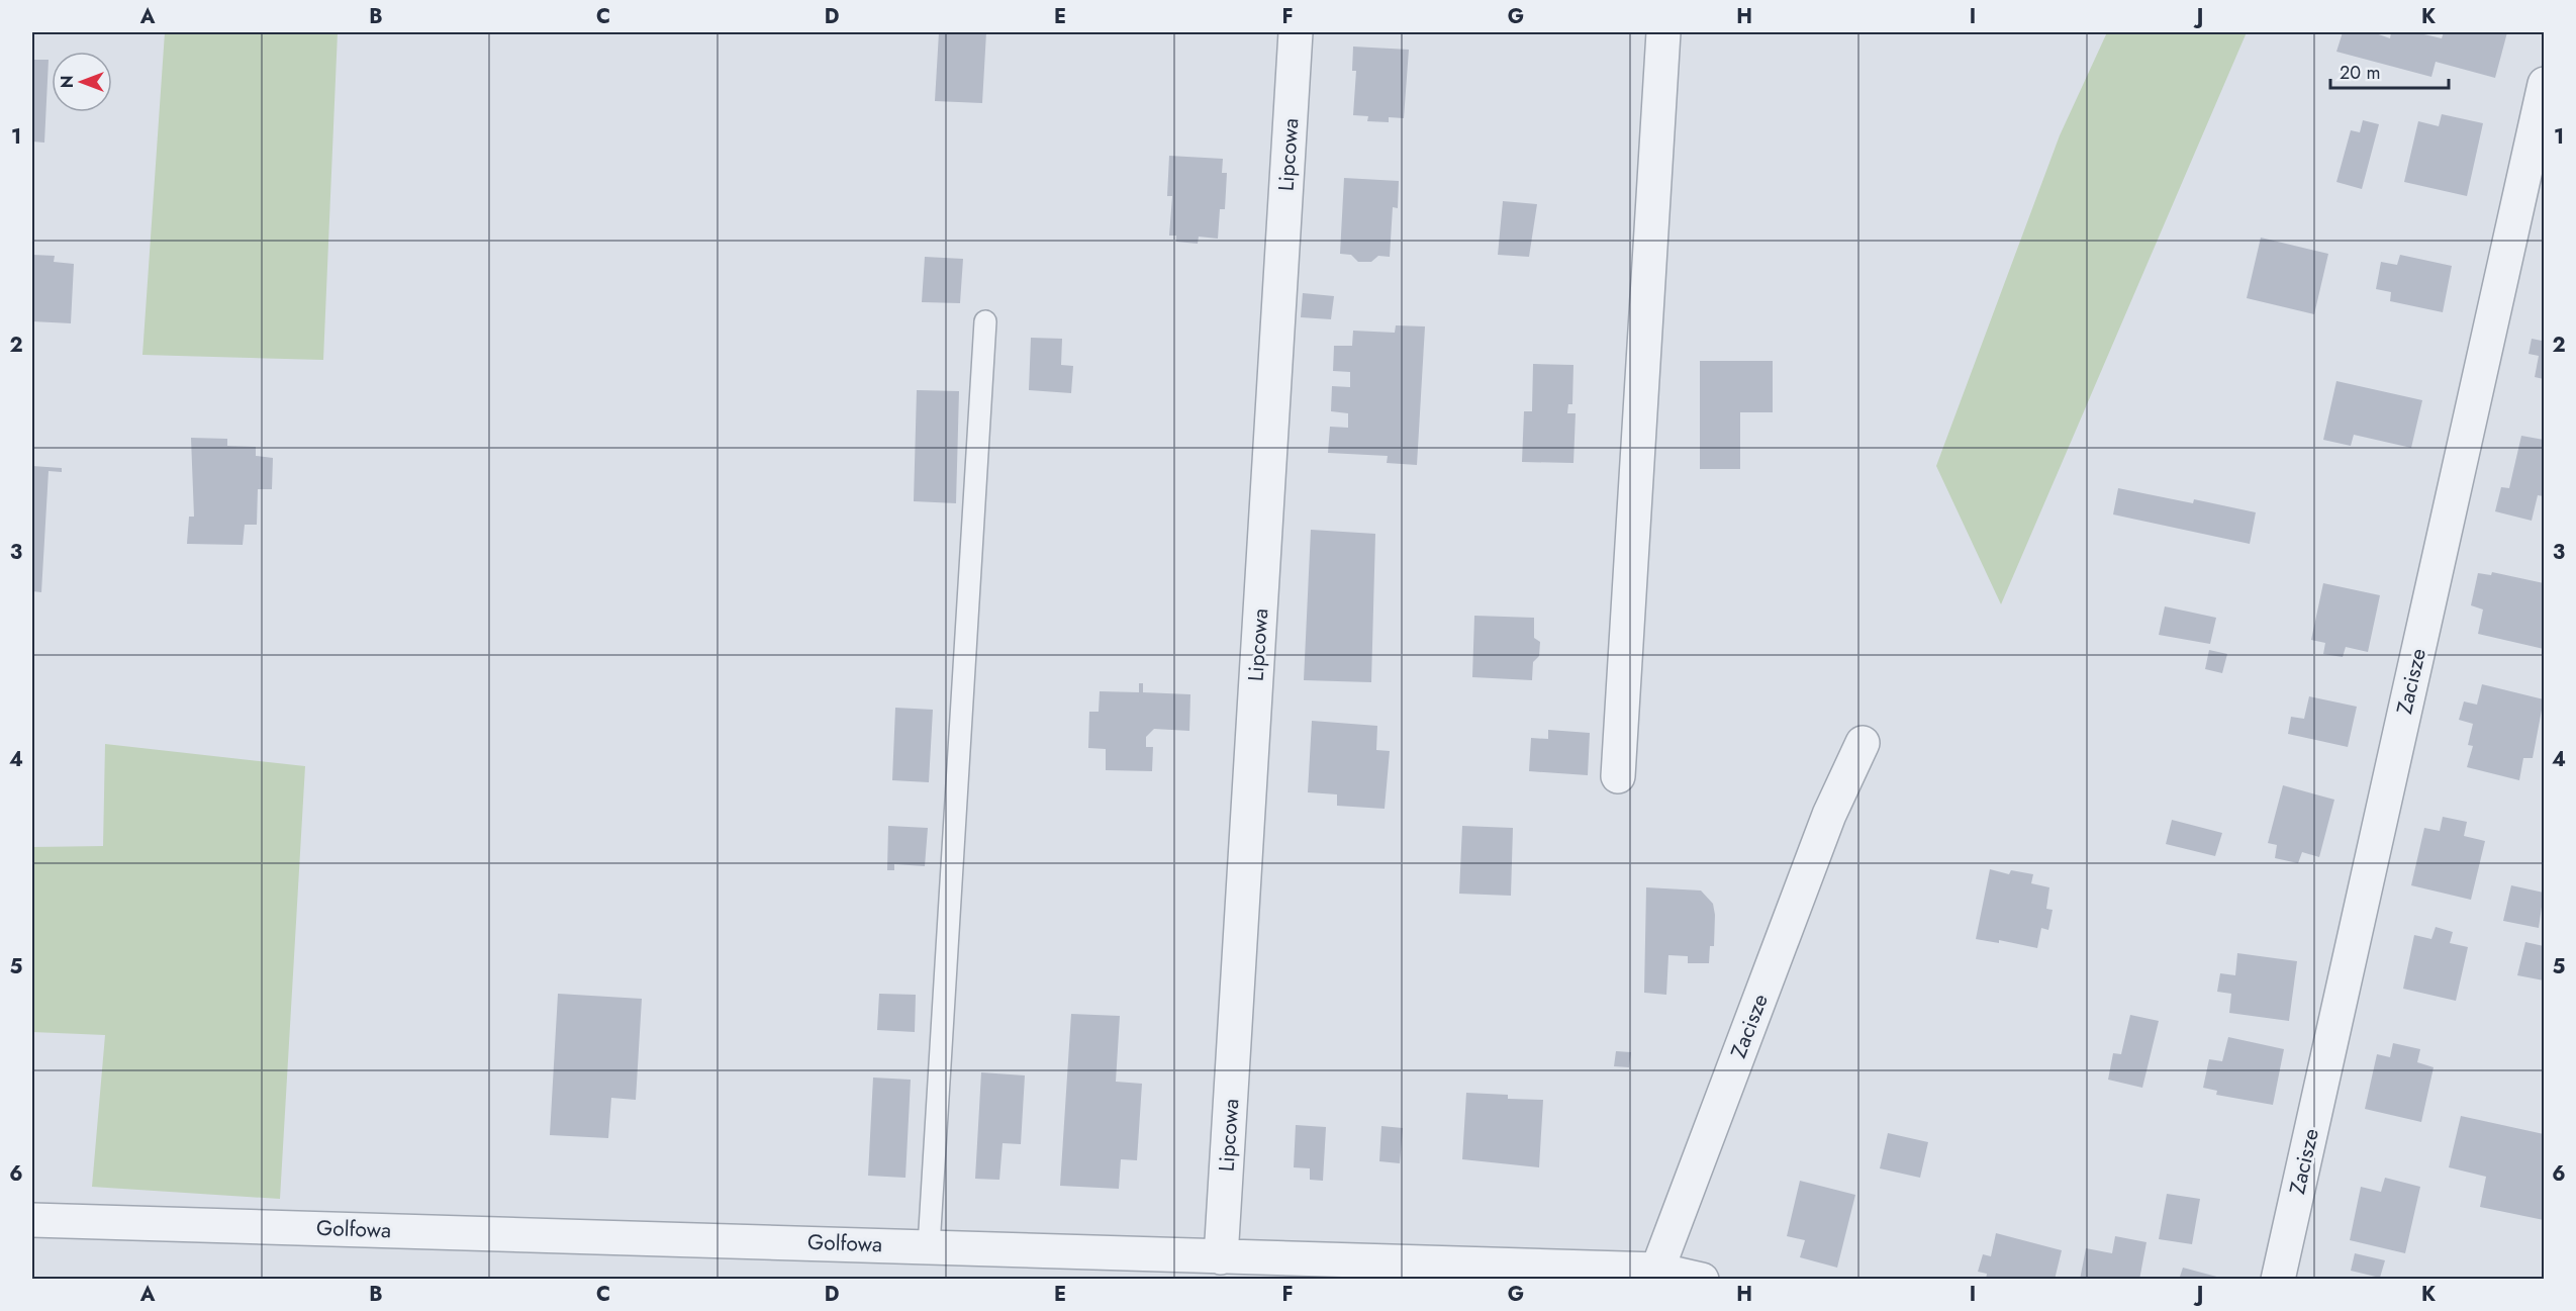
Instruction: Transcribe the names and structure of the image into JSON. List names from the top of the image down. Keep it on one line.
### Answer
{"streets":{"street":["Lipcowa","Zacisze","Golfowa"]},"crossings":[["Lipcowa","Golfowa"],["Zacisze","Golfowa"]],"scale_bar":"20 m","north":"left","grid":{"columns":["A","B","C","D","E","F","G","H","I","J","K"],"rows":["1","2","3","4","5","6"]}}
